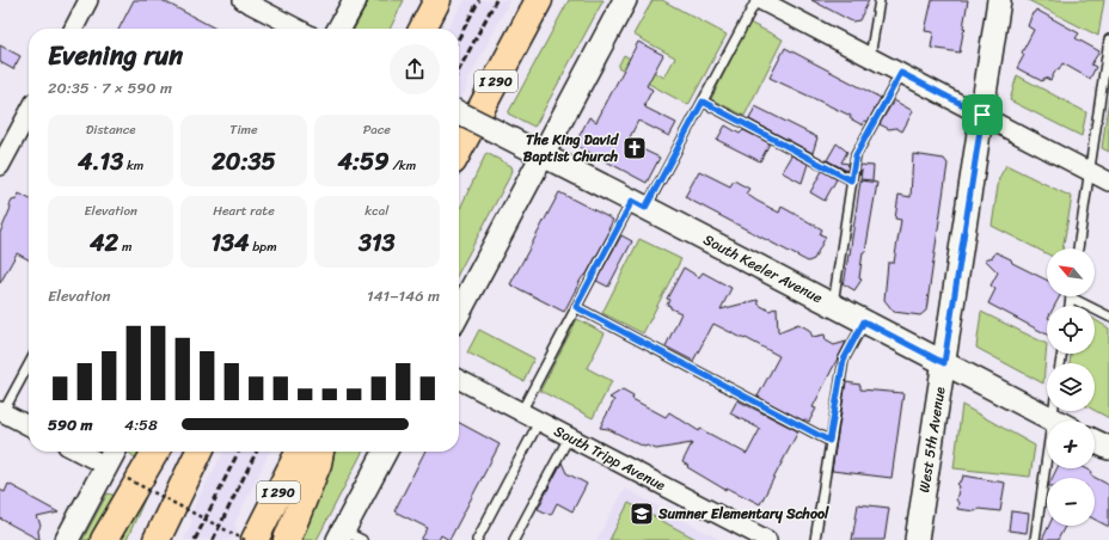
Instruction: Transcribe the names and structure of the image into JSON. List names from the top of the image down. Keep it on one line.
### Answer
{"streets":{"highway":["I 290"],"street":["South Keeler Avenue","West 5th Avenue","South Tripp Avenue"]},"crossings":[["South Keeler Avenue","West 5th Avenue"]],"places":{"church":["The King David Baptist Church"],"school or university":["Sumner Elementary School"]},"north":"top left","page":{"heading":["Evening run","20:35 · 7 × 590 m"],"stats":[["Distance","4.13 km"],["Time","20:35"],["Pace","4:59 /km"],["Elevation","42 m"],["Heart rate","134 bpm"],["kcal","313"]],"map_buttons":["+","−"],"chart":["Elevation","141–146 m"],"list":[{"name":"590 m","note":"4:58"}]}}
